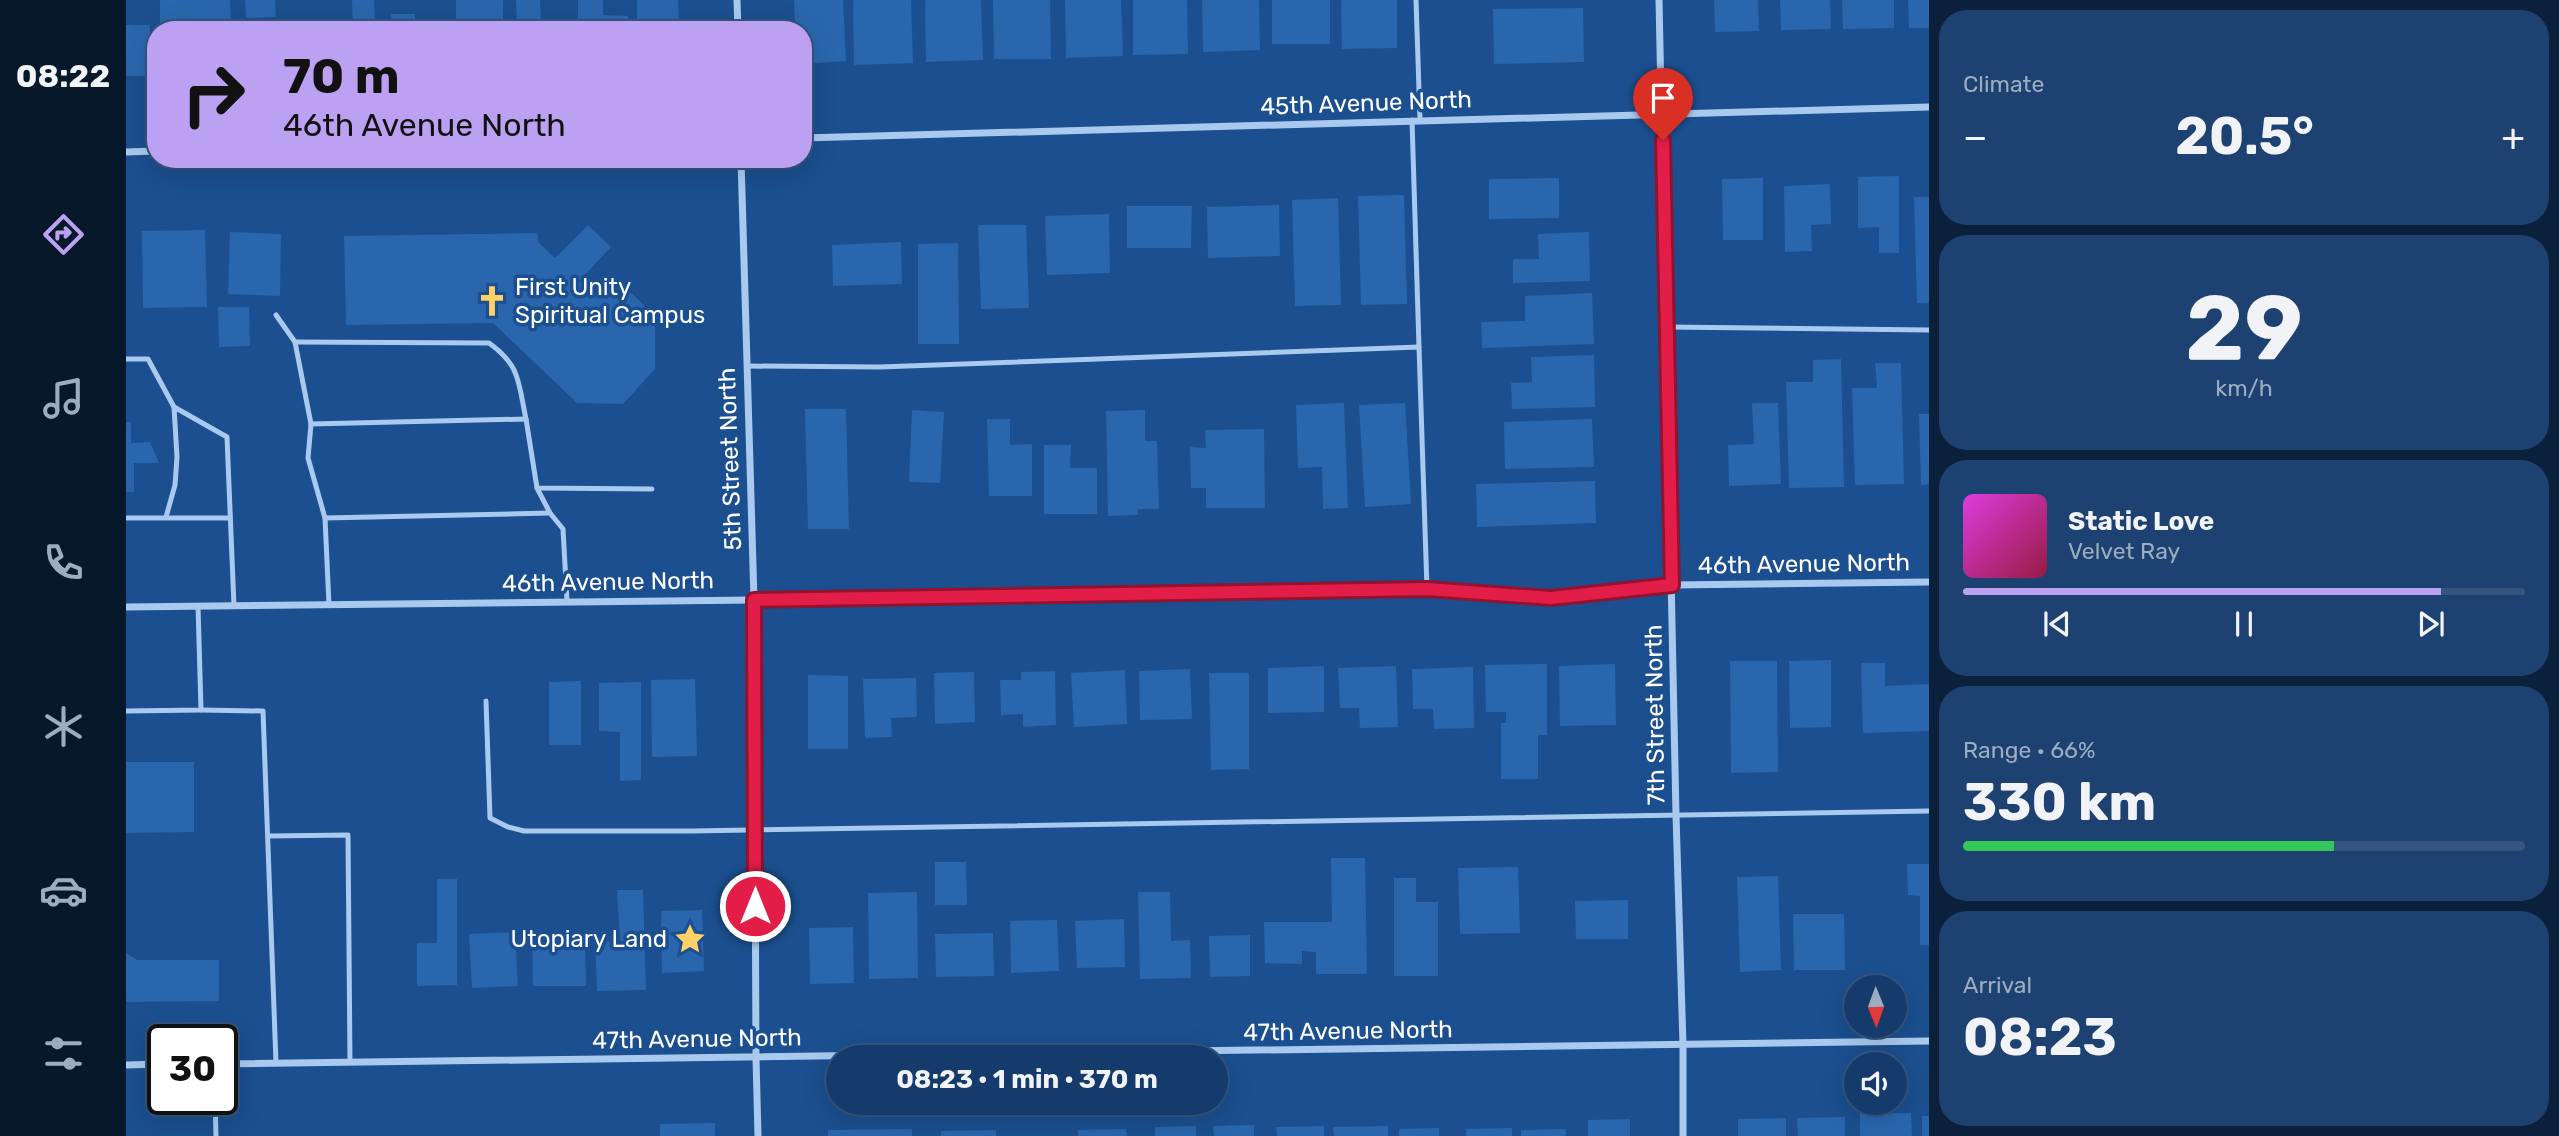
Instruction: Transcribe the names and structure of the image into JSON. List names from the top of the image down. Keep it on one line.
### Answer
{"streets":{"street":["45th Avenue North","5th Street North","46th Avenue North","7th Street North","47th Avenue North"]},"crossings":[["45th Avenue North","7th Street North"],["5th Street North","46th Avenue North"],["5th Street North","47th Avenue North"],["46th Avenue North","7th Street North"],["7th Street North","47th Avenue North"]],"places":{"church":["First Unity Spiritual Campus"],"place":["Utopiary Land"]},"north":"bottom","page":{"tabs":"08:22","tile":["Climate",["29","km/h"],["Range · 66%","330 km"],["Arrival","08:23"]],"turn":["70 m","46th Avenue North"],"heat":["−","20.5°","+"],"song":["Static Love","Velvet Ray"],"limit":"30","trip":"08:23 · 1 min · 370 m"}}
